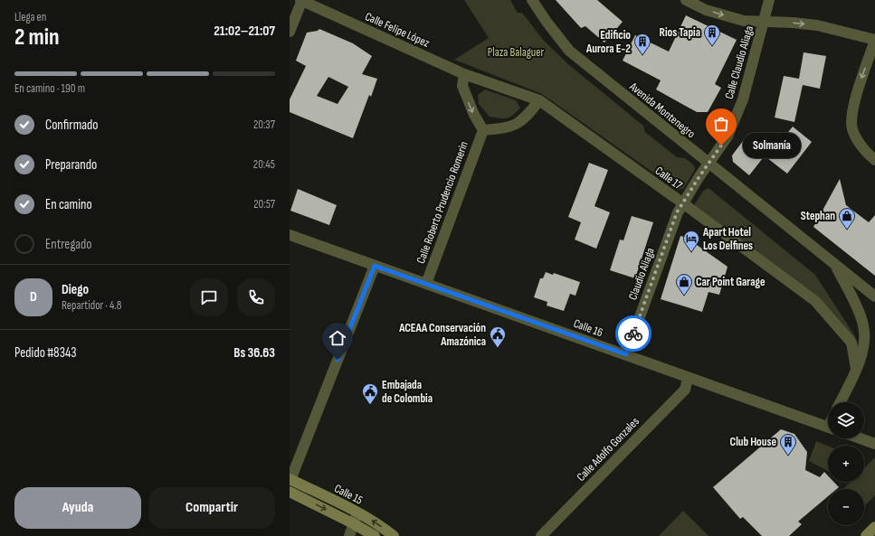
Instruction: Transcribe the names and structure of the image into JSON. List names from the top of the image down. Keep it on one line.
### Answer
{"streets":{"street":["Calle Felipe López","Calle Claudio Aliaga","Avenida Montenegro","Calle 17","Calle Roberto Prudencio Romerin","Claudio Aliaga","Calle 16","Calle Adolfo Gonzales","Calle 15"]},"crossings":[["Calle Felipe López","Calle 17"],["Calle Claudio Aliaga","Avenida Montenegro"],["Calle Claudio Aliaga","Calle 17"],["Calle Claudio Aliaga","Claudio Aliaga"],["Calle 17","Claudio Aliaga"],["Calle Roberto Prudencio Romerin","Calle 16"],["Claudio Aliaga","Calle 16"],["Calle 16","Calle Adolfo Gonzales"]],"parks":["Plaza Balaguer"],"places":{"building":["Rios Tapia","Edificio Aurora E-2","Club House"],"other":["Solmanía"],"shop":["Stephan","Car Point Garage"],"hotel":["Apart Hotel Los Delfines"],"public building":["ACEAA Conservación Amazónica","Embajada de Colombia"]},"page":{"heading":["2 min","Llega en","21:02–21:07"],"panel":["Diego","Repartidor · 4.8","Pedido #8343","Bs 36.63"],"bar":"En camino · 190 m","list":[["Confirmado","20:37"],["Preparando","20:45"],["En camino","20:57"],"Entregado"],"bubble":"Solmanía","round":"D","map_buttons":["+","−"],"buttons":["Ayuda","Compartir"]}}
